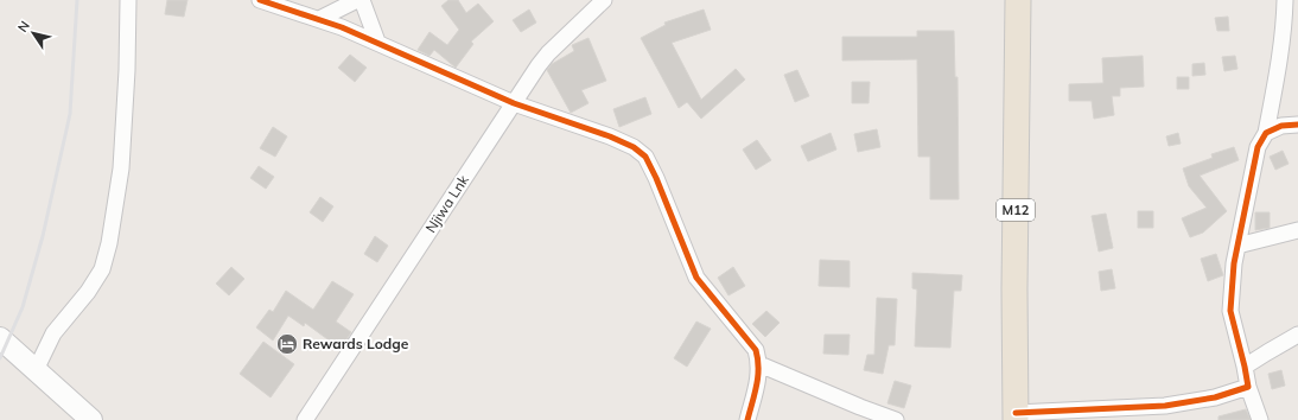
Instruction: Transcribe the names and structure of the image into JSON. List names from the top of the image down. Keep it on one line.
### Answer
{"streets":{"highway":["M12"],"street":["Njiwa Lnk"]},"places":{"hotel":["Rewards Lodge"]},"north":"top left"}
